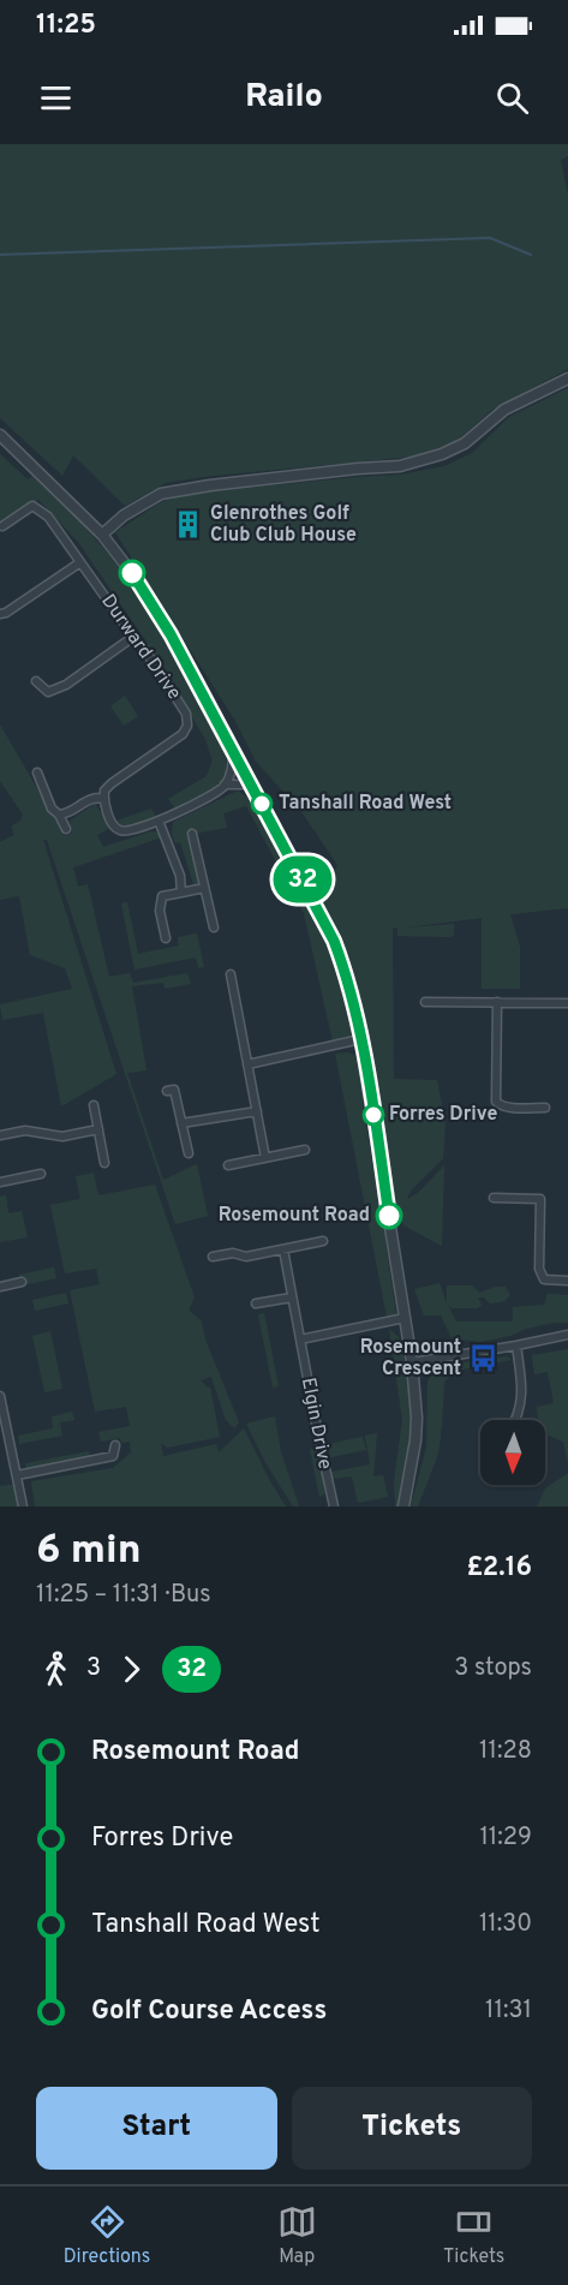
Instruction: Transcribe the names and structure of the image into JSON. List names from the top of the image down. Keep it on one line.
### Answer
{"streets":{"street":["Durward Drive","Elgin Drive"]},"places":{"building":["Glenrothes Golf Club Club House"],"other":["Tanshall Road West","Forres Drive","Rosemount Road"],"bus stop":["Rosemount Crescent"]},"lines":["bus line 32"],"north":"bottom","page":{"status":"11:25","header":"Railo","on_map":"32","heading":["6 min","11:25 – 11:31 · Bus","£2.16"],"legs":["3","32","3 stops"],"list":[{"name":"Rosemount Road","value":"11:28"},{"name":"Forres Drive","value":"11:29"},{"name":"Tanshall Road West","value":"11:30"},{"name":"Golf Course Access","value":"11:31"}],"buttons":["Start","Tickets"],"tabs":["Directions","Map","Tickets"]}}
